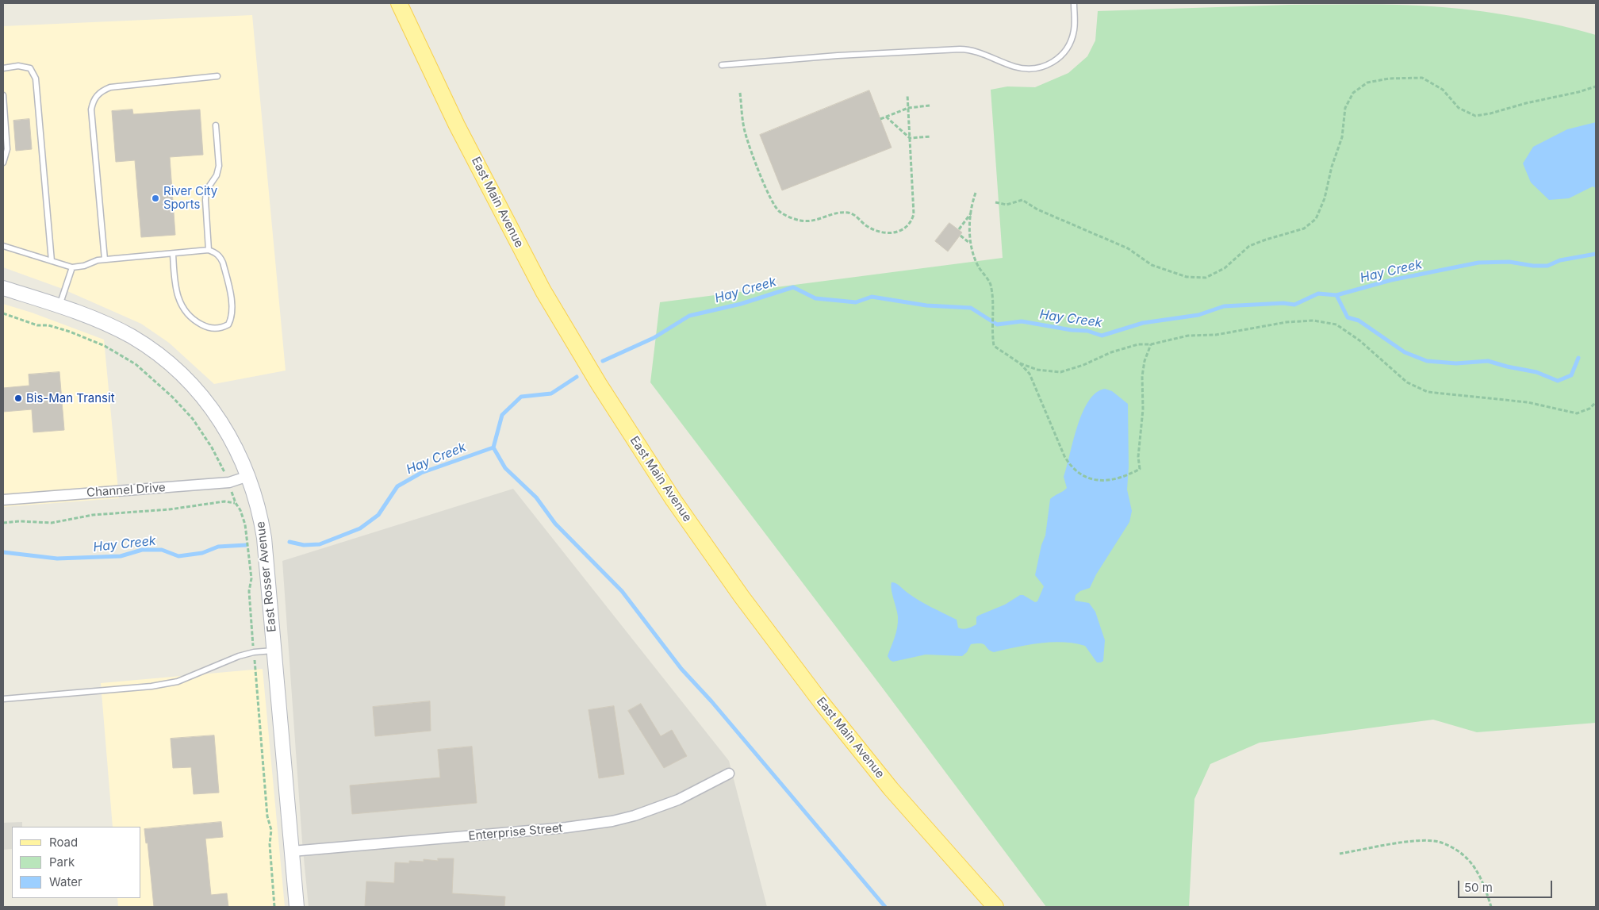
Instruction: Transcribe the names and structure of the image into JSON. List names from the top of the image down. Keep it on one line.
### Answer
{"streets":{"main road":["East Main Avenue"],"street":["Channel Drive","East Rosser Avenue","Enterprise Street"]},"crossings":[["Channel Drive","East Rosser Avenue"],["East Rosser Avenue","Enterprise Street"]],"water":["Hay Creek"],"places":["River City Sports","Bis-Man Transit"],"legend":["Road","Park","Water"],"scale_bar":"50 m"}
